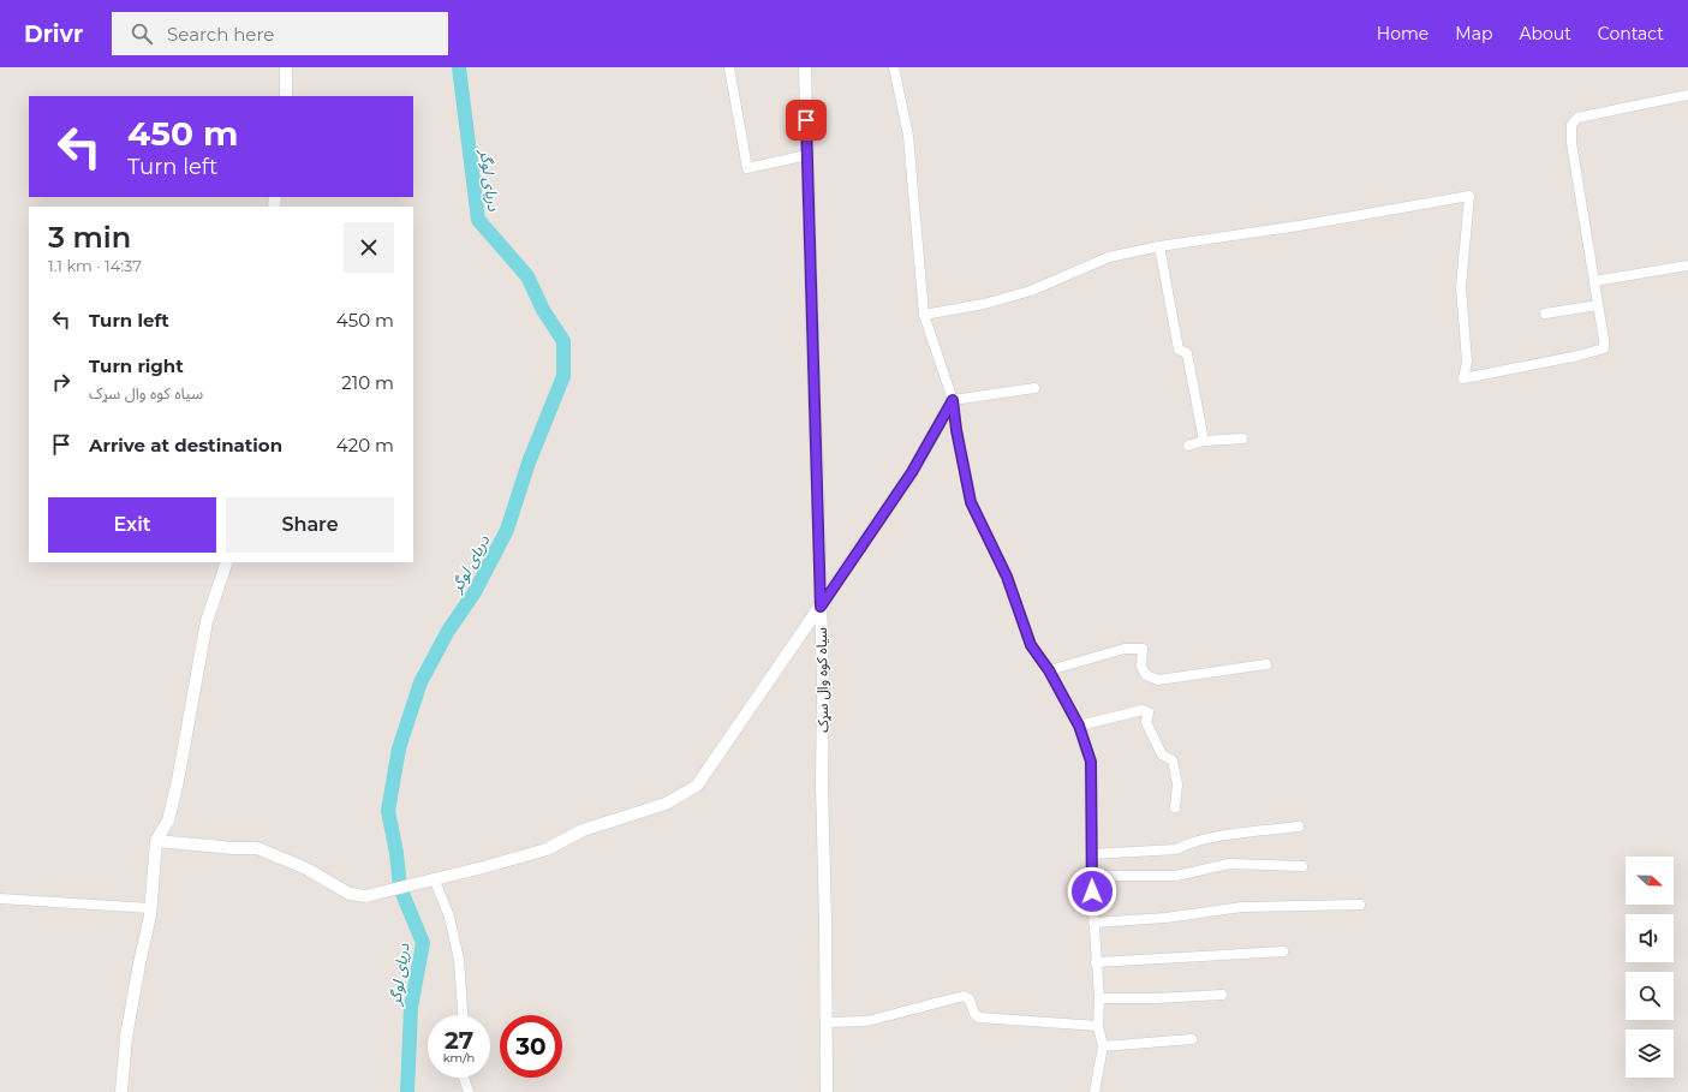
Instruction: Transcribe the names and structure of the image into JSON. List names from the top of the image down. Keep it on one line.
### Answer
{"streets":{"street":["سیاه کوه وال سړک"]},"water":["دریای لوگر"],"north":"right","page":{"header":"Drivr","search":"Search here","nav":["Home","Map","About","Contact"],"turn":["450 m","Turn left"],"heading":["3 min","1.1 km · 14:37"],"list":[{"name":"Turn left","value":"450 m"},{"name":"Turn right","note":"سیاه کوه وال سړک","value":"210 m"},{"name":"Arrive at destination","value":"420 m"}],"buttons":["Exit","Share"],"speed":"27 km/h","limit":"30"}}
